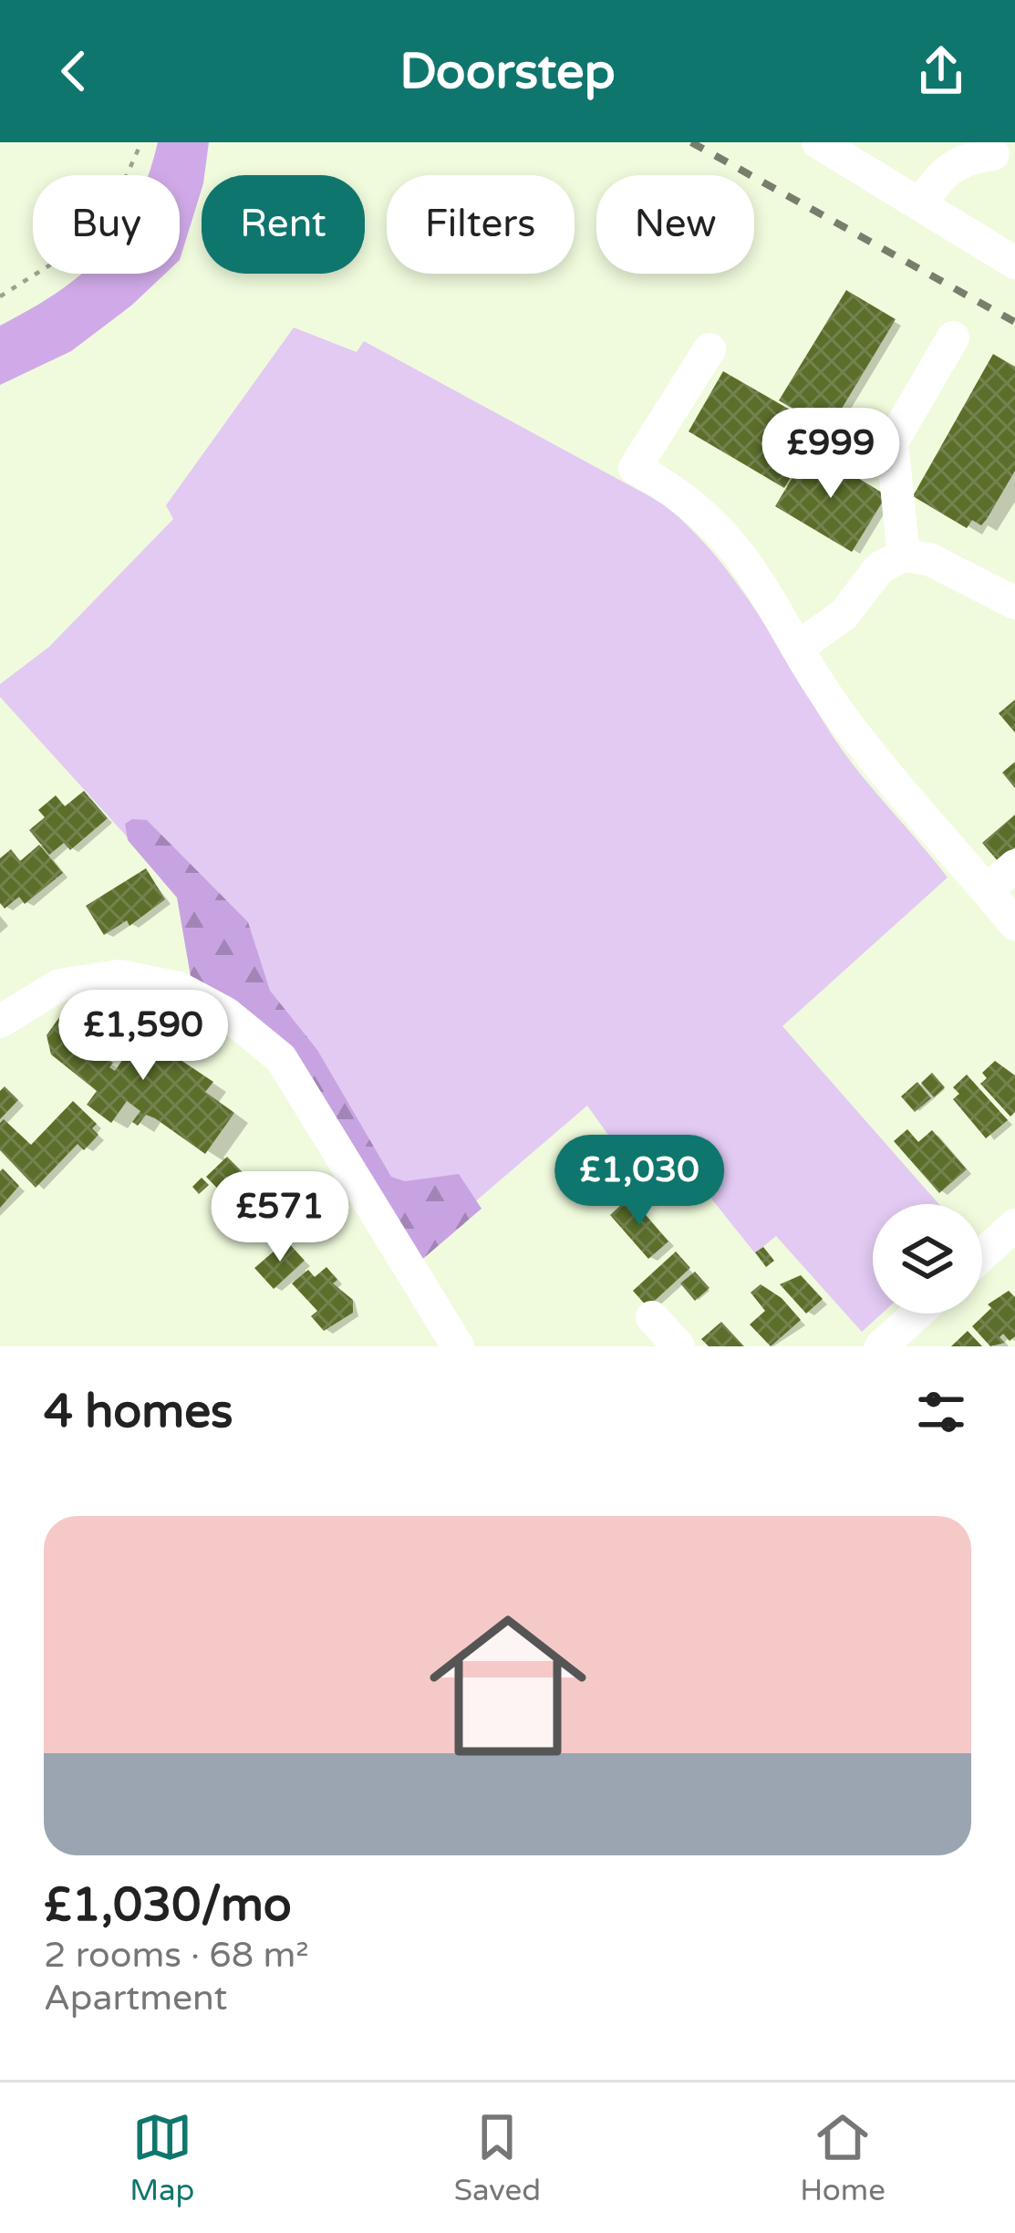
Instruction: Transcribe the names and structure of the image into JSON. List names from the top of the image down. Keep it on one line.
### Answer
{"page":{"header":"Doorstep","chip":["Buy","Rent","Filters","New"],"price":["£999","£1,590","£1,030","£571"],"heading":"4 homes","list":[{"name":"£1,030/mo","note":"2 rooms · 68 m² · Apartment"}],"tabs":["Map","Saved","Home"]}}
